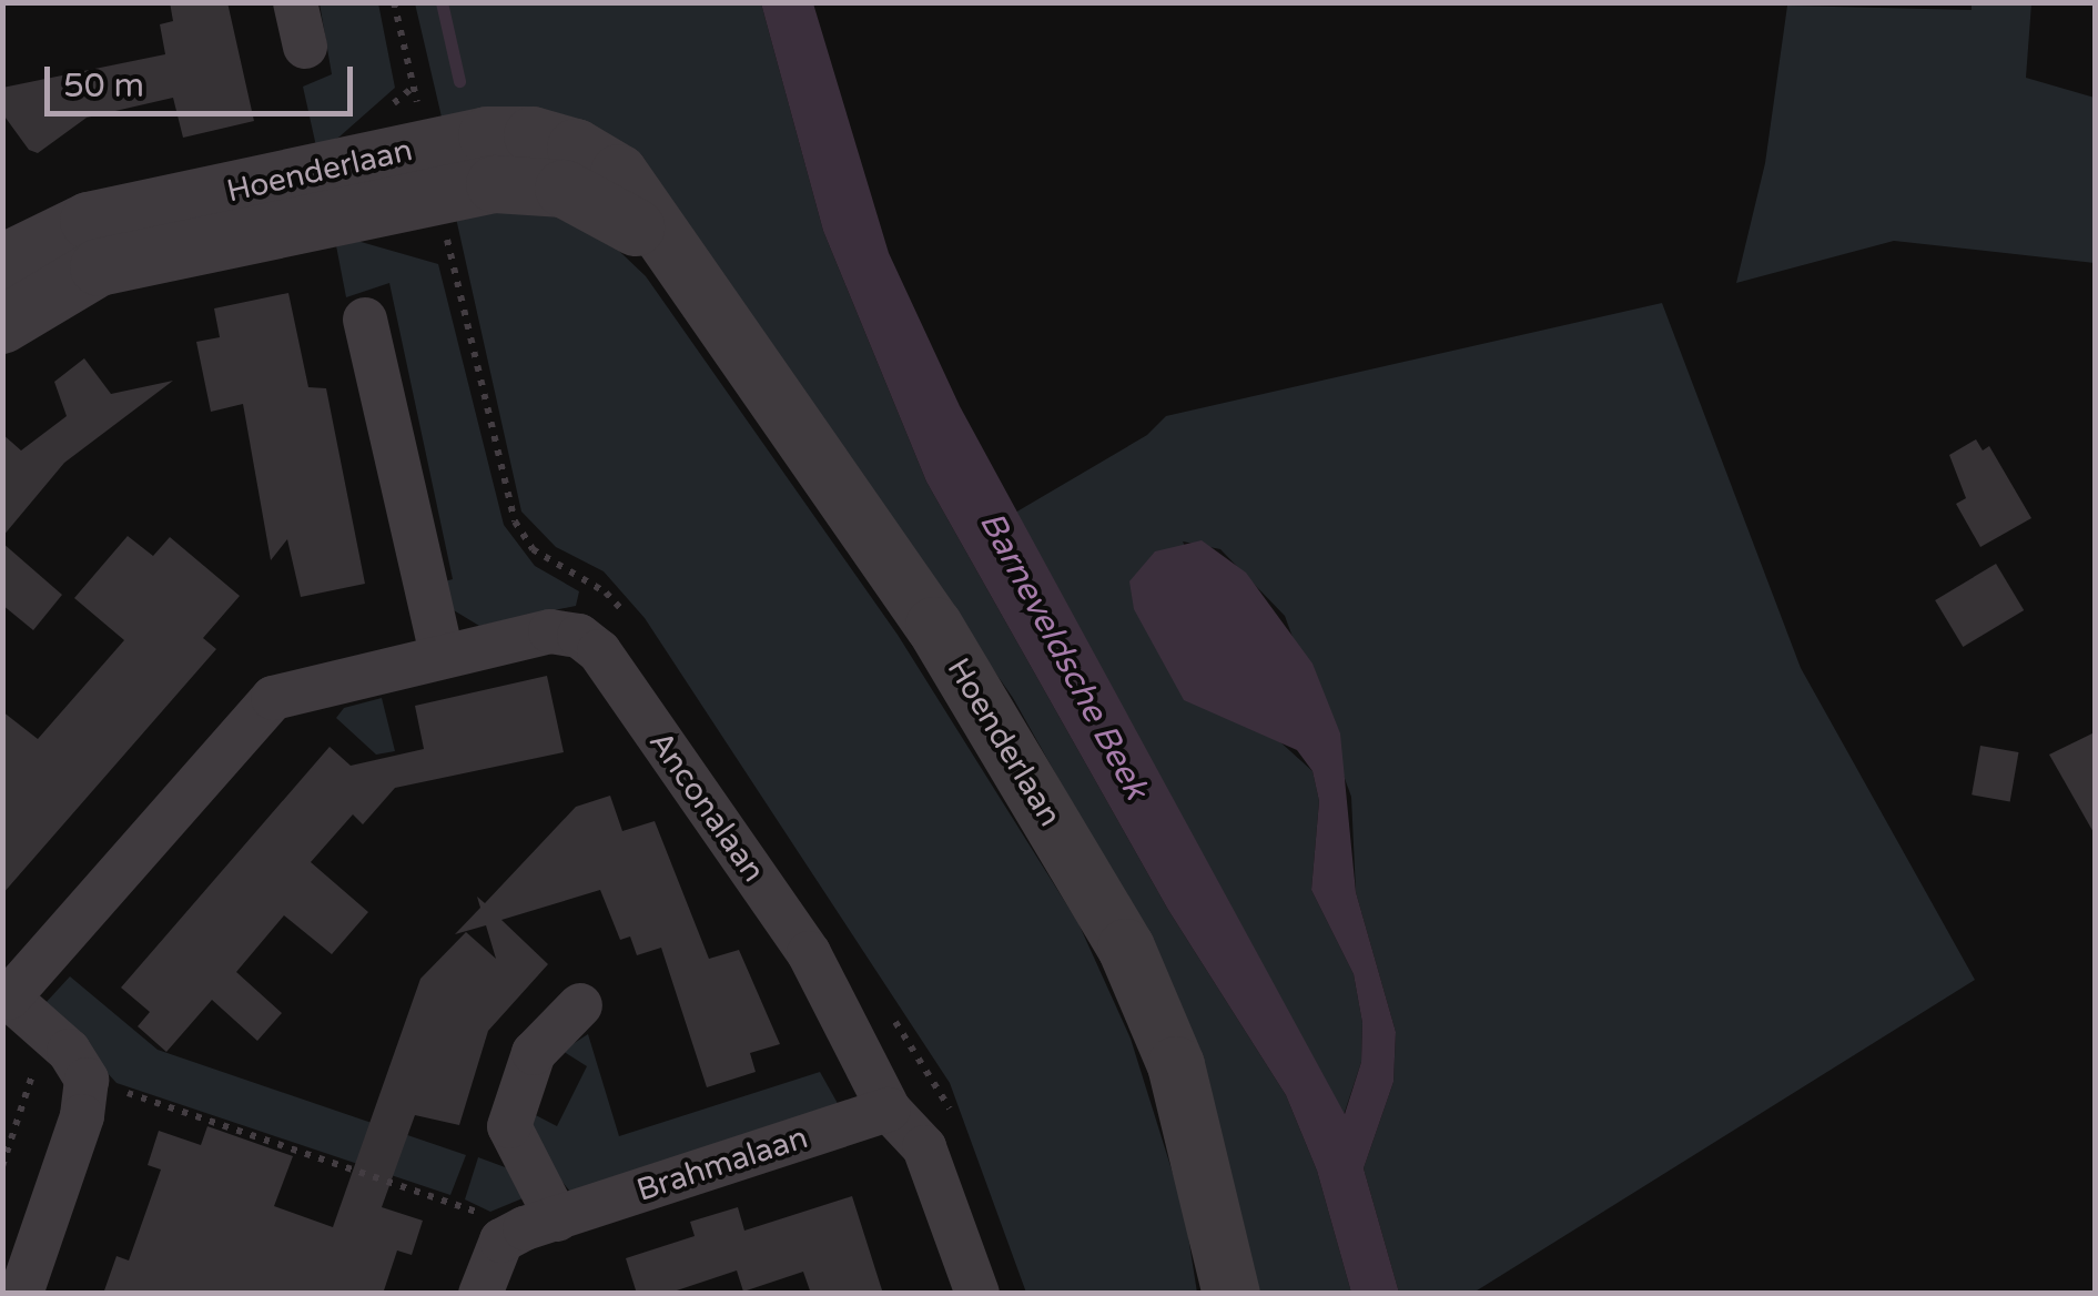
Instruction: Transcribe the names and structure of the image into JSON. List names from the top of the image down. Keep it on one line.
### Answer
{"streets":{"street":["Hoenderlaan","Anconalaan","Brahmalaan"]},"crossings":[["Anconalaan","Brahmalaan"]],"water":["Barneveldsche Beek"],"scale_bar":"50 m"}
